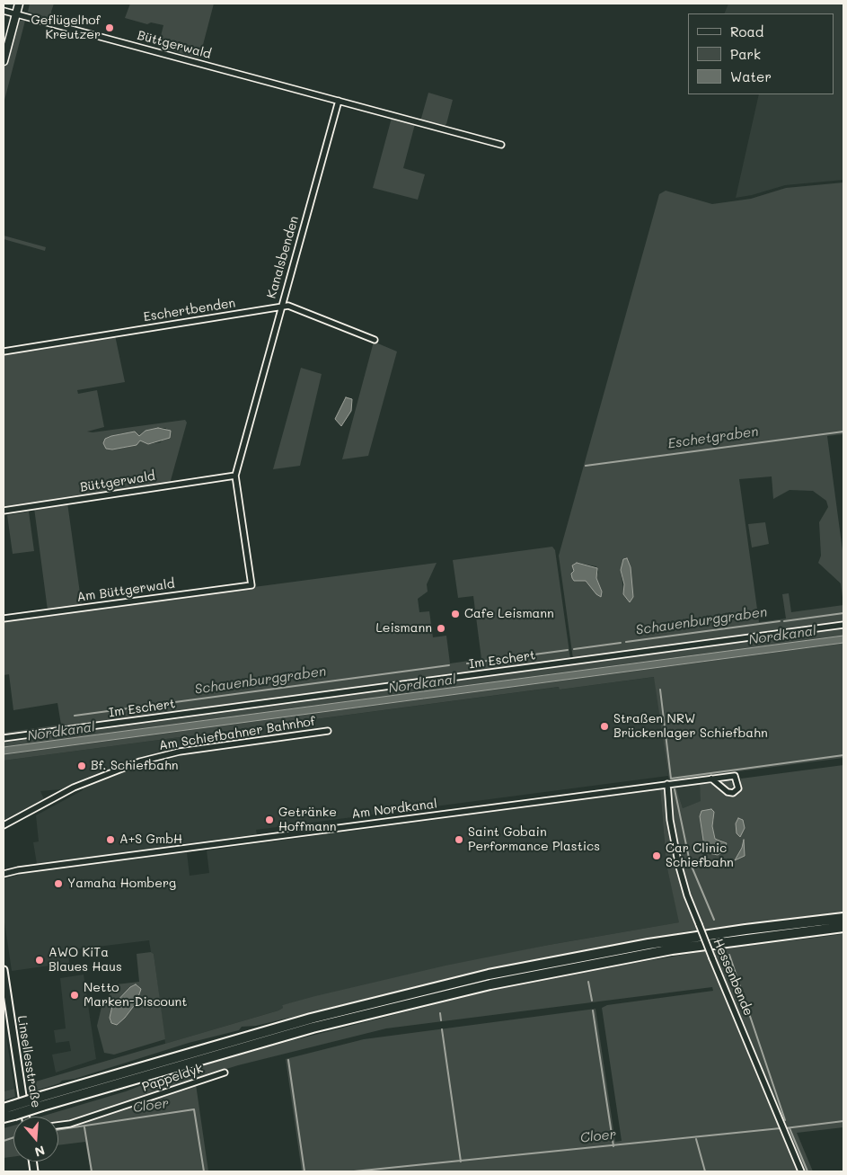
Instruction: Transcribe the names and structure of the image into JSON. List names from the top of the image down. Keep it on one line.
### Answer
{"streets":{"street":["Büttgerwald","Kanalsbenden","Eschertbenden","Am Büttgerwald","Im Eschert","Am Schiefbahner Bahnhof","Am Nordkanal","Hessenbende","Linsellesstraße","Pappeldyk"]},"crossings":[["Büttgerwald","Kanalsbenden"],["Kanalsbenden","Eschertbenden"],["Kanalsbenden","Am Büttgerwald"],["Am Nordkanal","Hessenbende"]],"water":["Eschetgraben","Schauenburggraben","Nordkanal","Cloer"],"places":["Geflügelhof Kreutzer","Cafe Leismann","Leismann","Straßen NRW Brückenlager Schiefbahn","Bf. Schiefbahn","Getränke Hoffmann","A+S GmbH","Saint Gobain Performance Plastics","Car Clinic Schiefbahn","Yamaha Homberg","AWO KiTa Blaues Haus","Netto Marken-Discount"],"legend":["Road","Park","Water"],"north":"bottom"}
